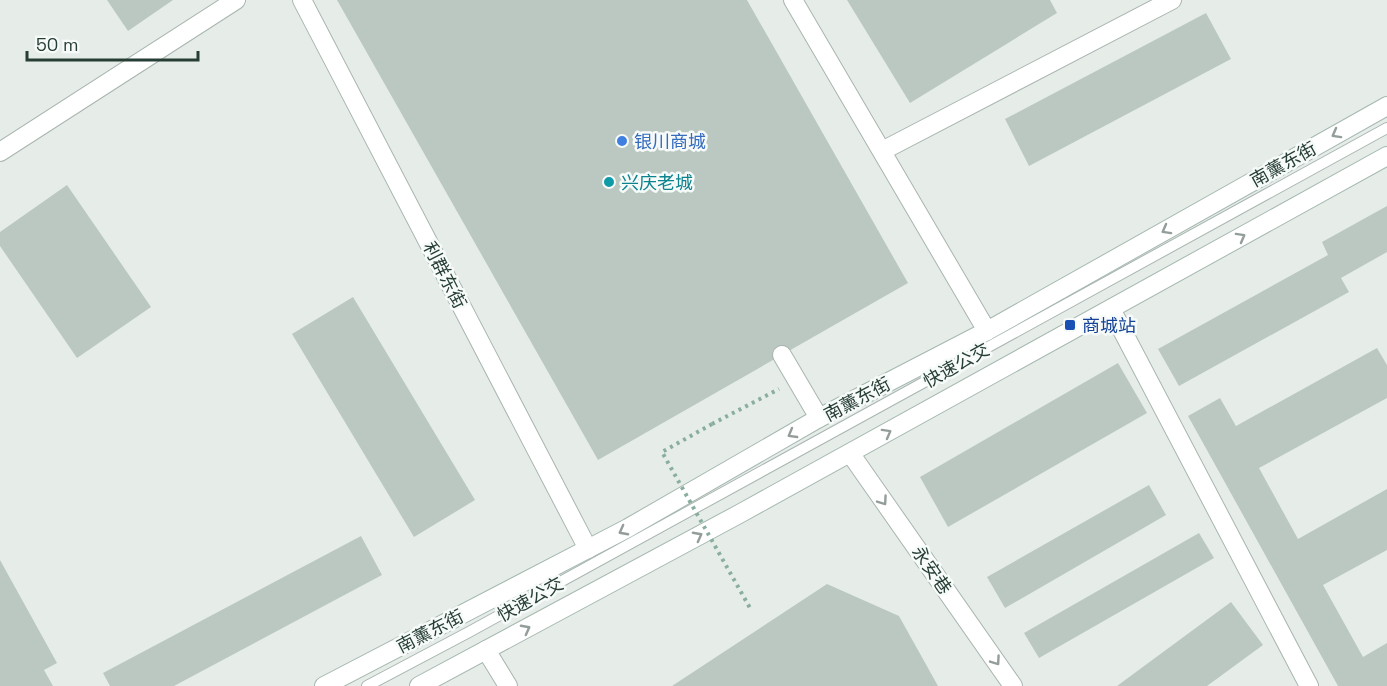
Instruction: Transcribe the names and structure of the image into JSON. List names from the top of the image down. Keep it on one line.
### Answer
{"streets":{"street":["南薰东街","利群东街","永安巷"],"lane":["快速公交"]},"crossings":[["南薰东街","利群东街"]],"one_way":["永安巷"],"places":{"other":["银川商城","兴庆老城"],"transit":["商城站"]},"scale_bar":"50 m"}
